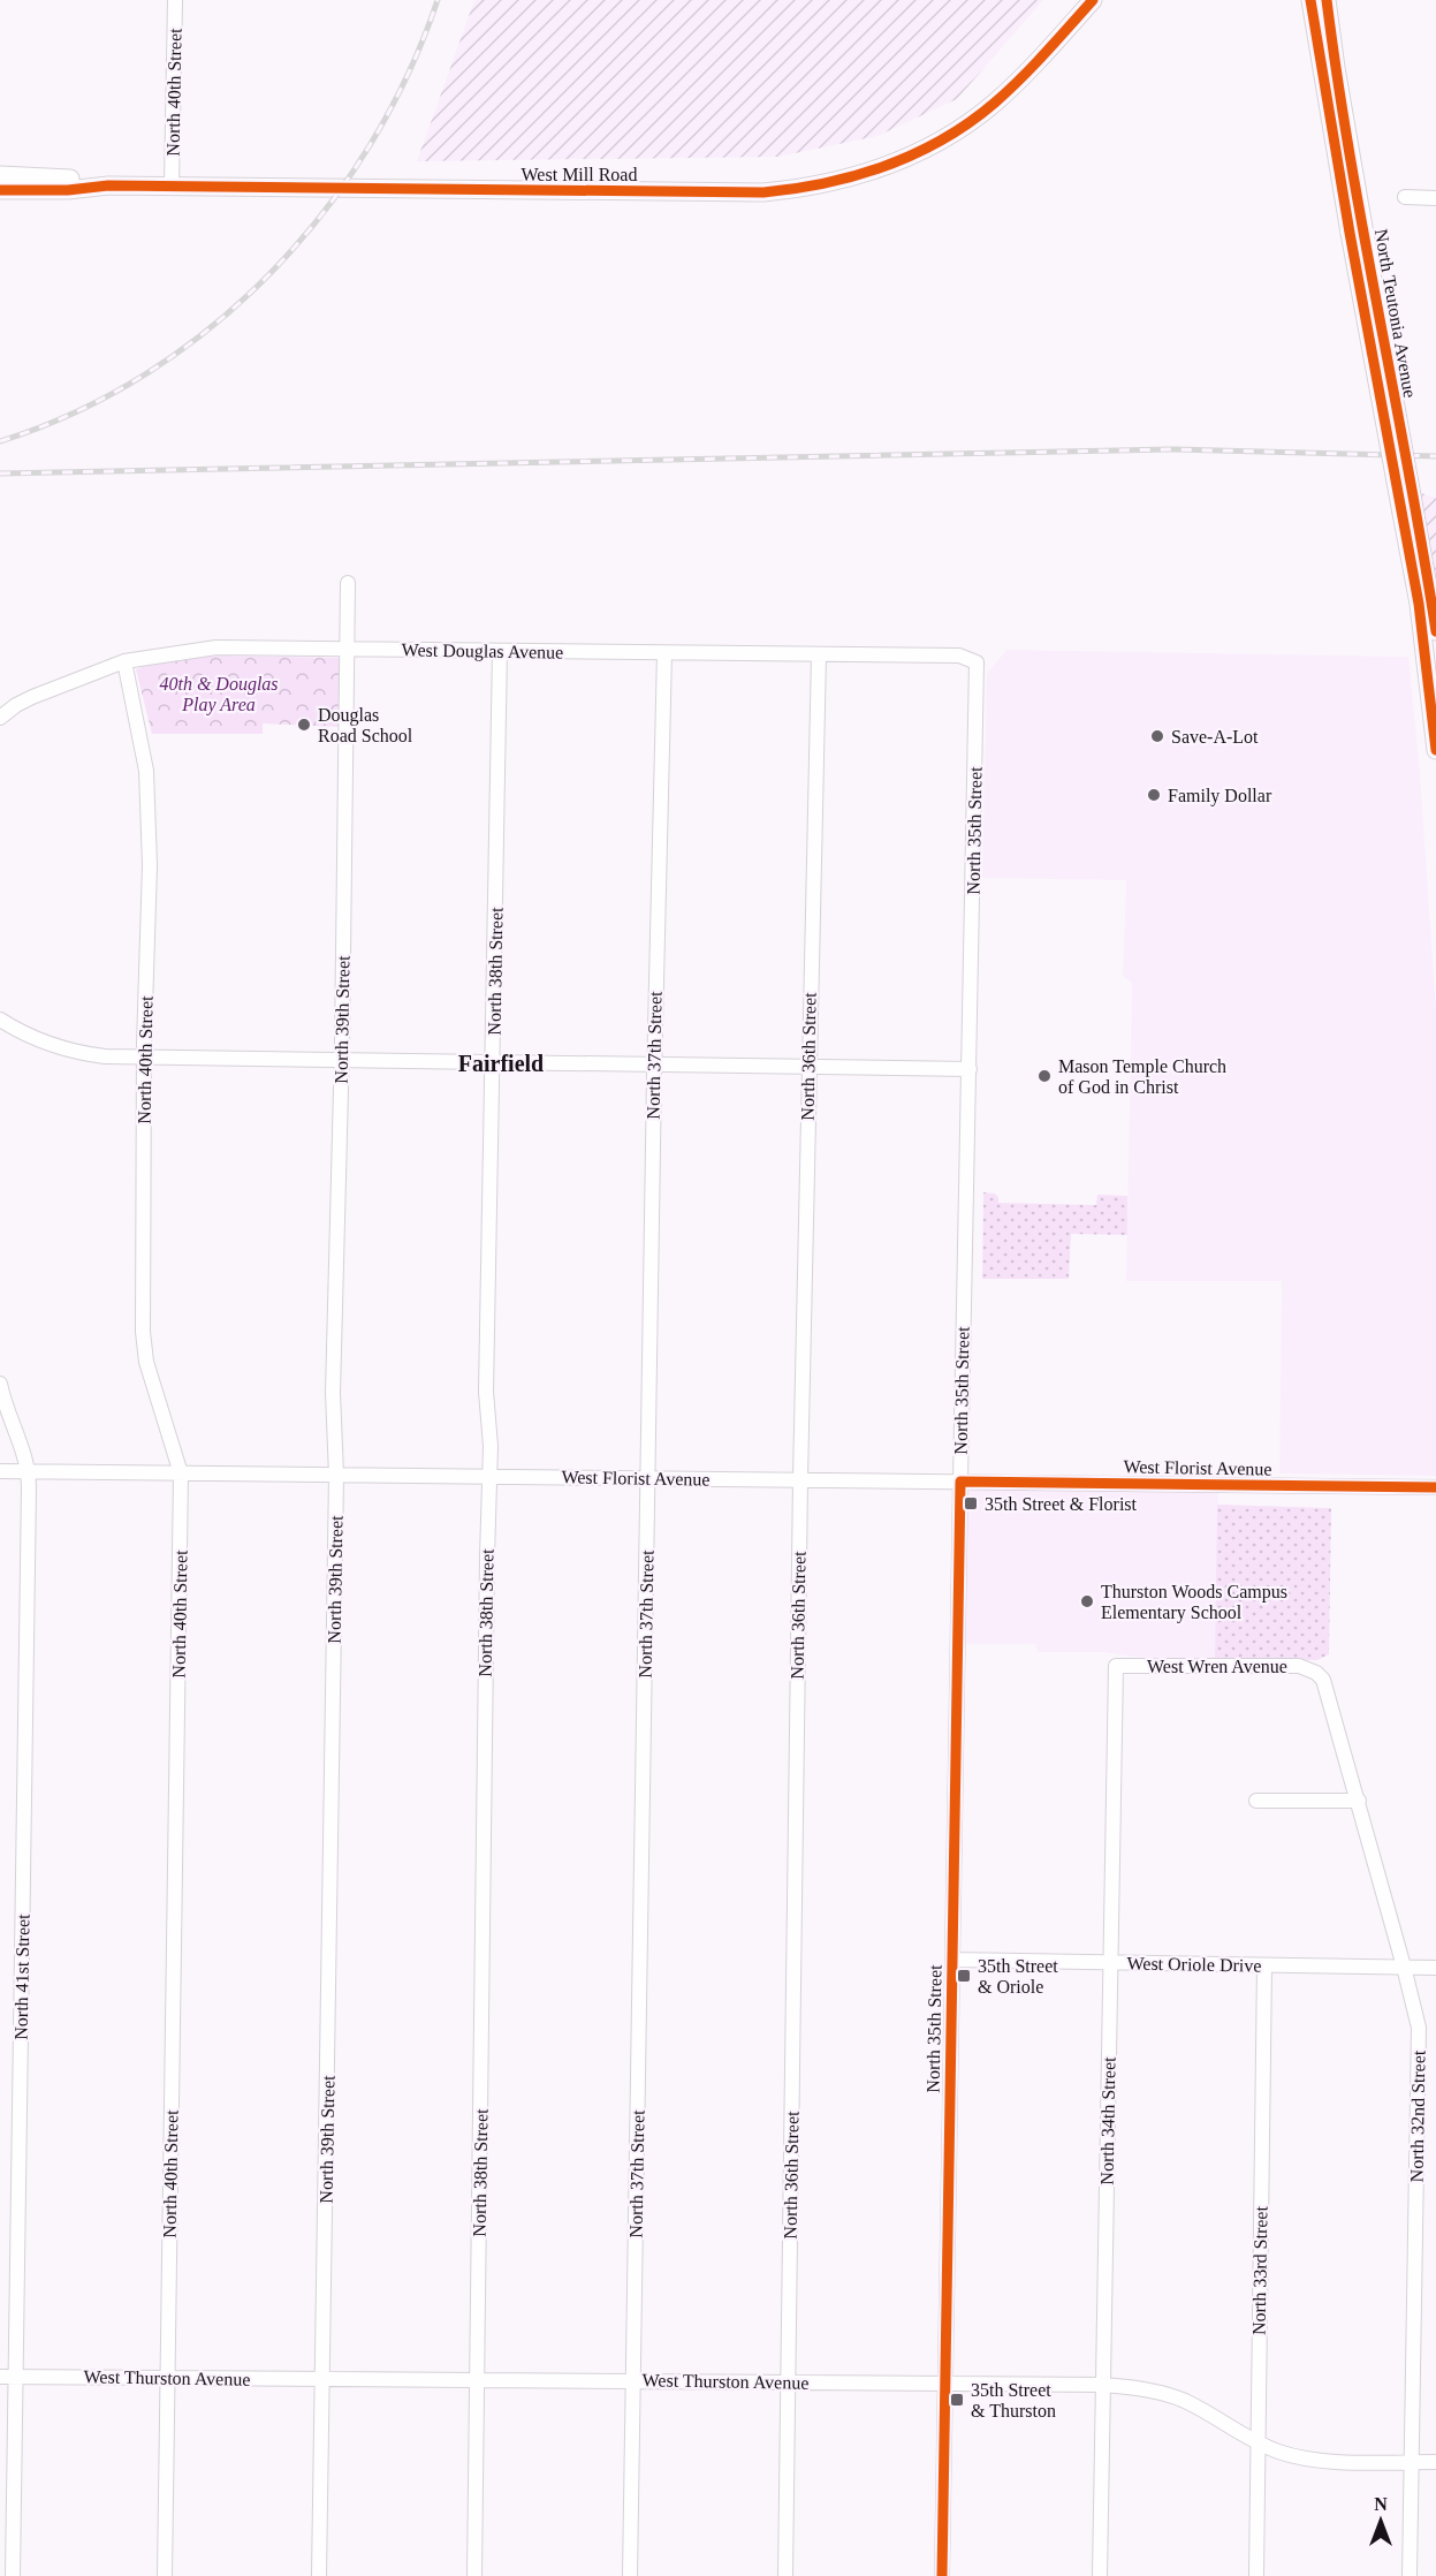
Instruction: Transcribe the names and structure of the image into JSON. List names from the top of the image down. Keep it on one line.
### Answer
{"streets":{"main road":["West Mill Road","North Teutonia Avenue"],"street":["North 40th Street","West Douglas Avenue","North 35th Street","North 38th Street","North 39th Street","North 37th Street","North 36th Street","West Florist Avenue","West Wren Avenue","West Oriole Drive","North 41st Street","North 32nd Street","North 34th Street","North 33rd Street","West Thurston Avenue"]},"crossings":[["North 40th Street","West Mill Road"],["North 40th Street","West Douglas Avenue"],["North 40th Street","West Florist Avenue"],["North 40th Street","West Thurston Avenue"],["West Douglas Avenue","North 35th Street"],["West Douglas Avenue","North 38th Street"],["West Douglas Avenue","North 39th Street"],["West Douglas Avenue","North 37th Street"],["West Douglas Avenue","North 36th Street"],["North 35th Street","West Florist Avenue"],["North 35th Street","West Oriole Drive"],["North 35th Street","West Thurston Avenue"],["North 38th Street","West Florist Avenue"],["North 38th Street","West Thurston Avenue"],["North 39th Street","West Florist Avenue"],["North 39th Street","West Thurston Avenue"],["North 37th Street","West Florist Avenue"],["North 37th Street","West Thurston Avenue"],["North 36th Street","West Florist Avenue"],["North 36th Street","West Thurston Avenue"],["West Florist Avenue","North 41st Street"],["West Wren Avenue","North 32nd Street"],["West Wren Avenue","North 34th Street"],["West Oriole Drive","North 32nd Street"],["West Oriole Drive","North 34th Street"],["West Oriole Drive","North 33rd Street"],["North 41st Street","West Thurston Avenue"],["North 32nd Street","West Thurston Avenue"],["North 34th Street","West Thurston Avenue"],["North 33rd Street","West Thurston Avenue"]],"districts":["Fairfield"],"parks":["40th & Douglas Play Area"],"places":{"other":["Douglas Road School","Save-A-Lot","Family Dollar","Mason Temple Church of God in Christ","Thurston Woods Campus Elementary School"],"transit":["35th Street & Florist","35th Street & Oriole","35th Street & Thurston"]},"north":"top"}
